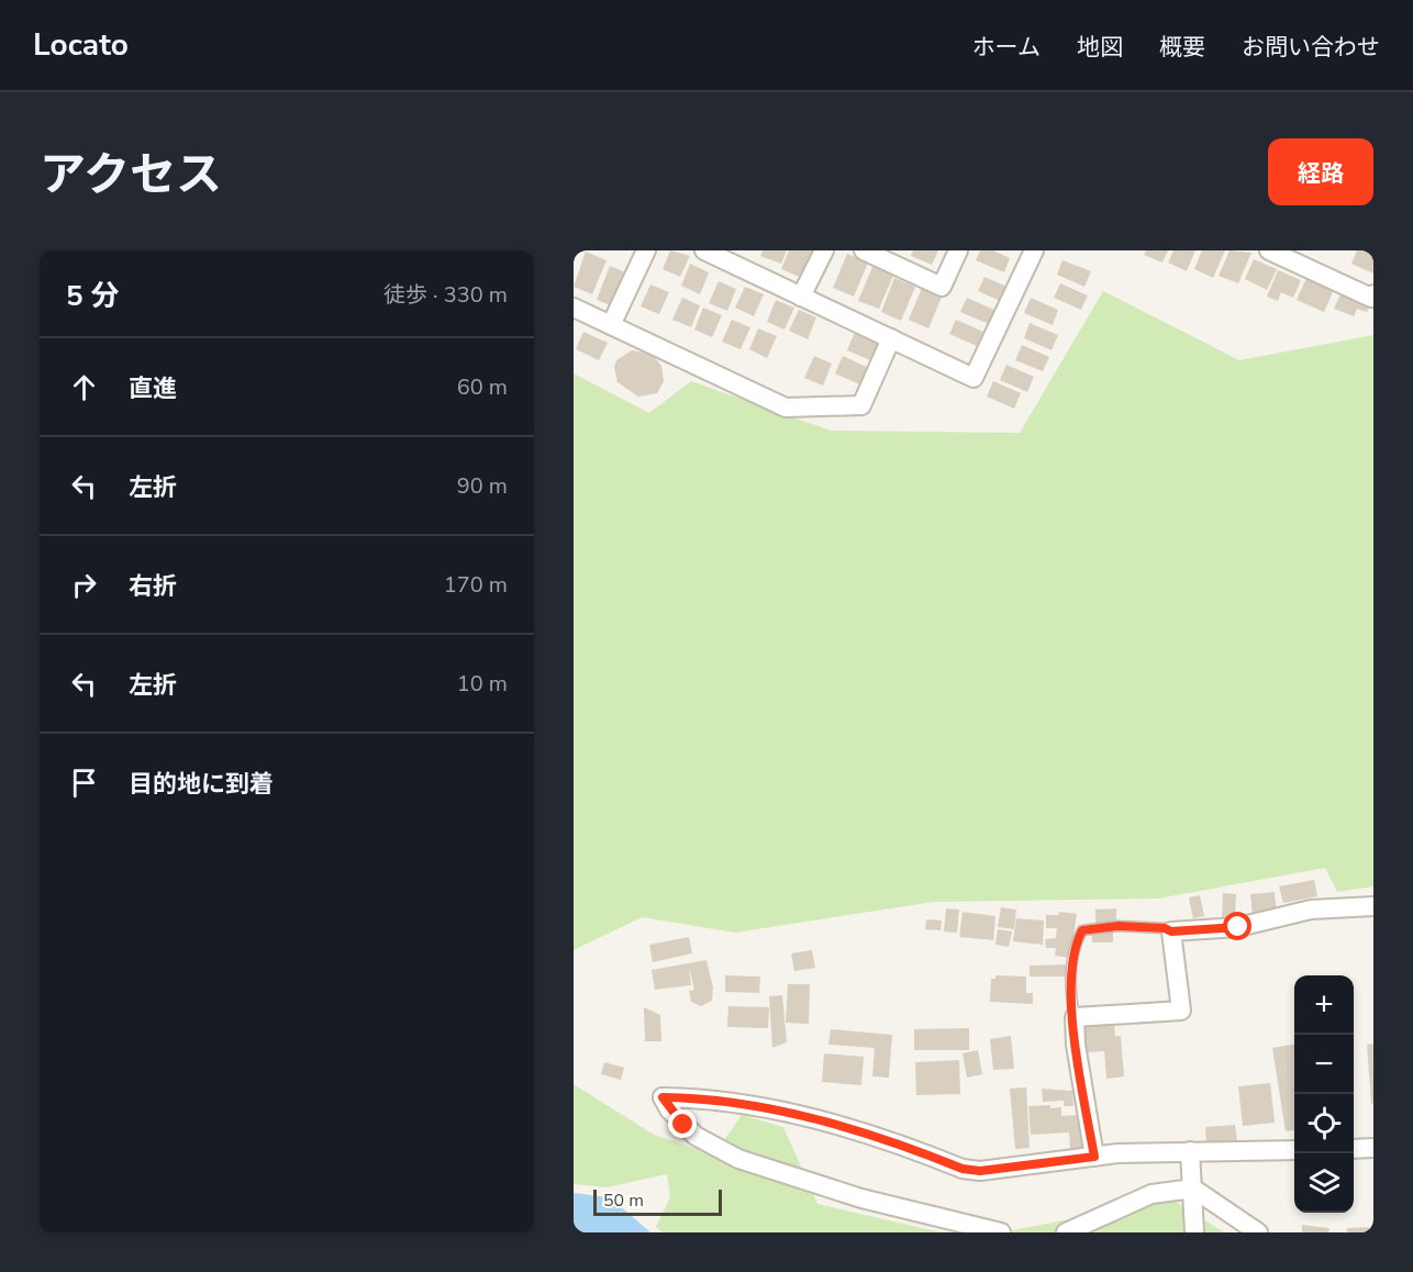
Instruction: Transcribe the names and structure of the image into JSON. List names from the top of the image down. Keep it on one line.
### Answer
{"scale_bar":"50 m","page":{"header":"Locato","nav":["ホーム","地図","概要","お問い合わせ"],"title":"アクセス","buttons":"経路","heading":["5 分","徒歩 · 330 m"],"list":[["直進","60 m"],["左折","90 m"],["右折","170 m"],["左折","10 m"],"目的地に到着"],"map_buttons":["+","−"],"scale":"50 m"}}
